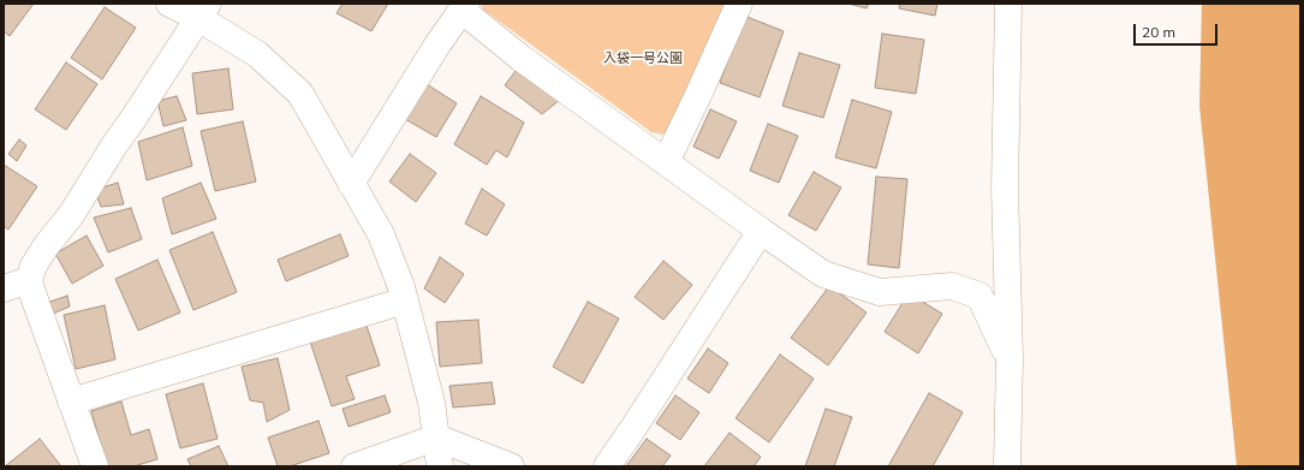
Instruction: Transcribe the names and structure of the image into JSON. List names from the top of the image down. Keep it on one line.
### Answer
{"parks":["入袋一号公園"],"scale_bar":"20 m"}
